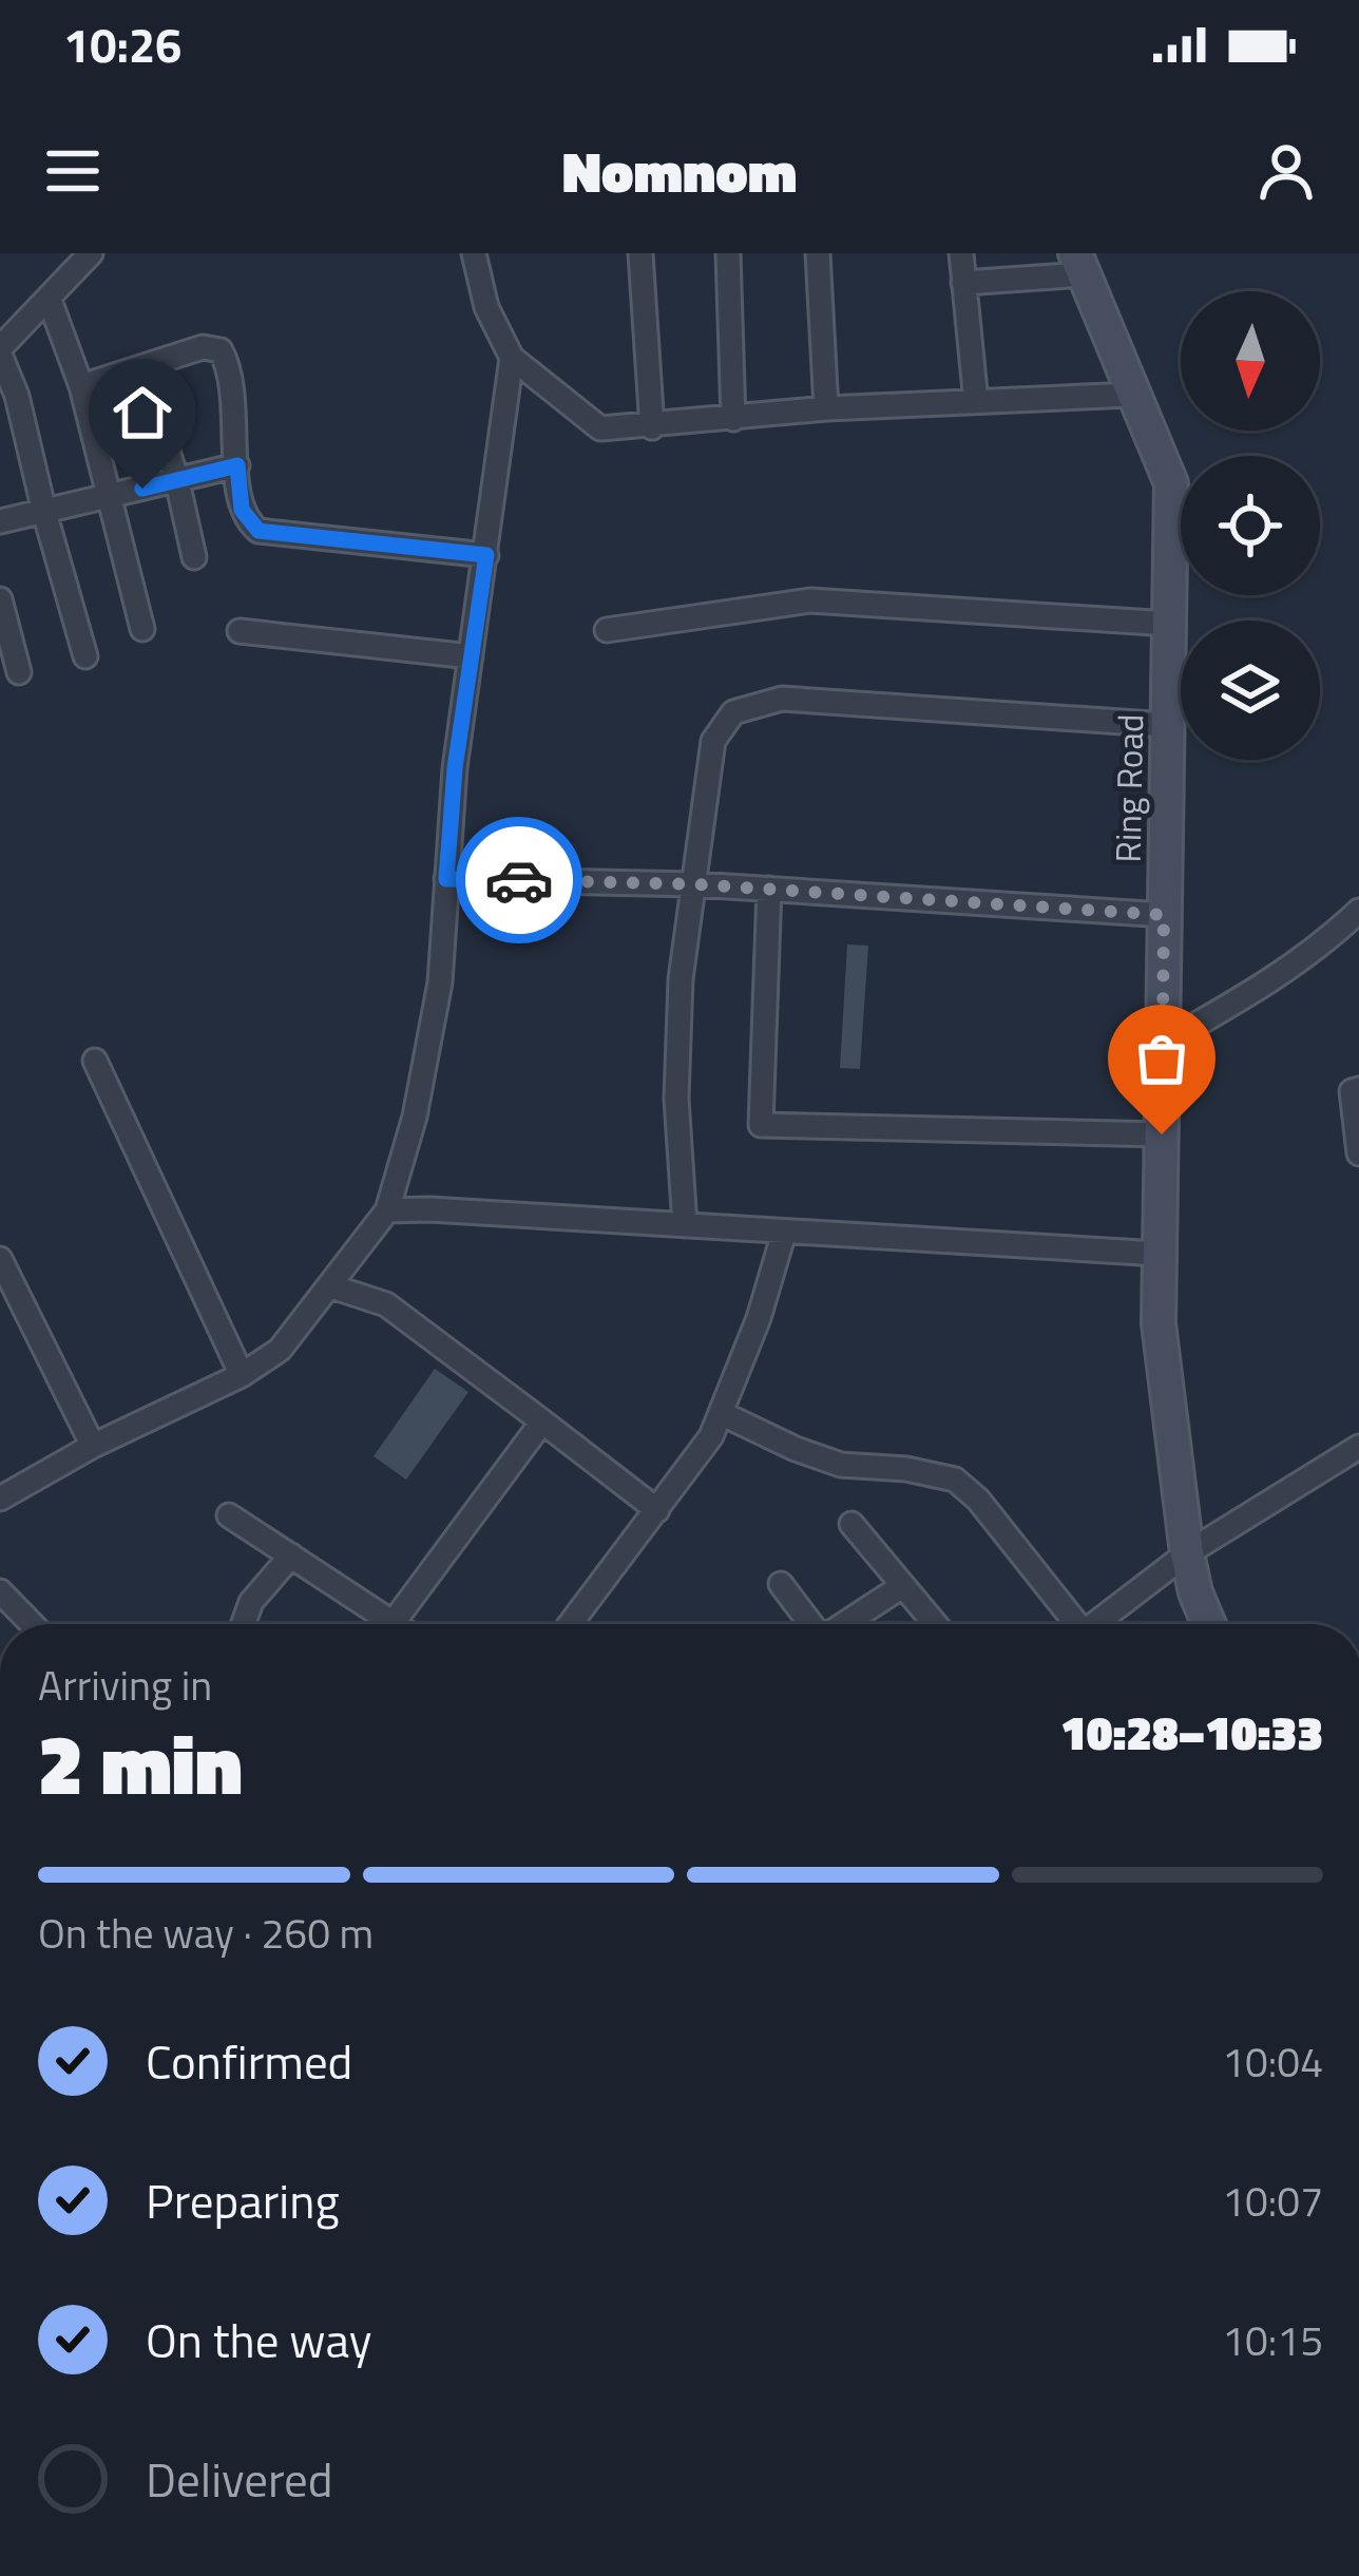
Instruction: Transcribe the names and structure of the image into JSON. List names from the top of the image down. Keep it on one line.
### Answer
{"streets":{"main road":["Ring Road"]},"north":"bottom","page":{"status":"10:26","header":"Nomnom","heading":["2 min","Arriving in","10:28–10:33"],"bar":"On the way · 260 m","list":[["Confirmed","10:04"],["Preparing","10:07"],["On the way","10:15"],"Delivered"]}}
